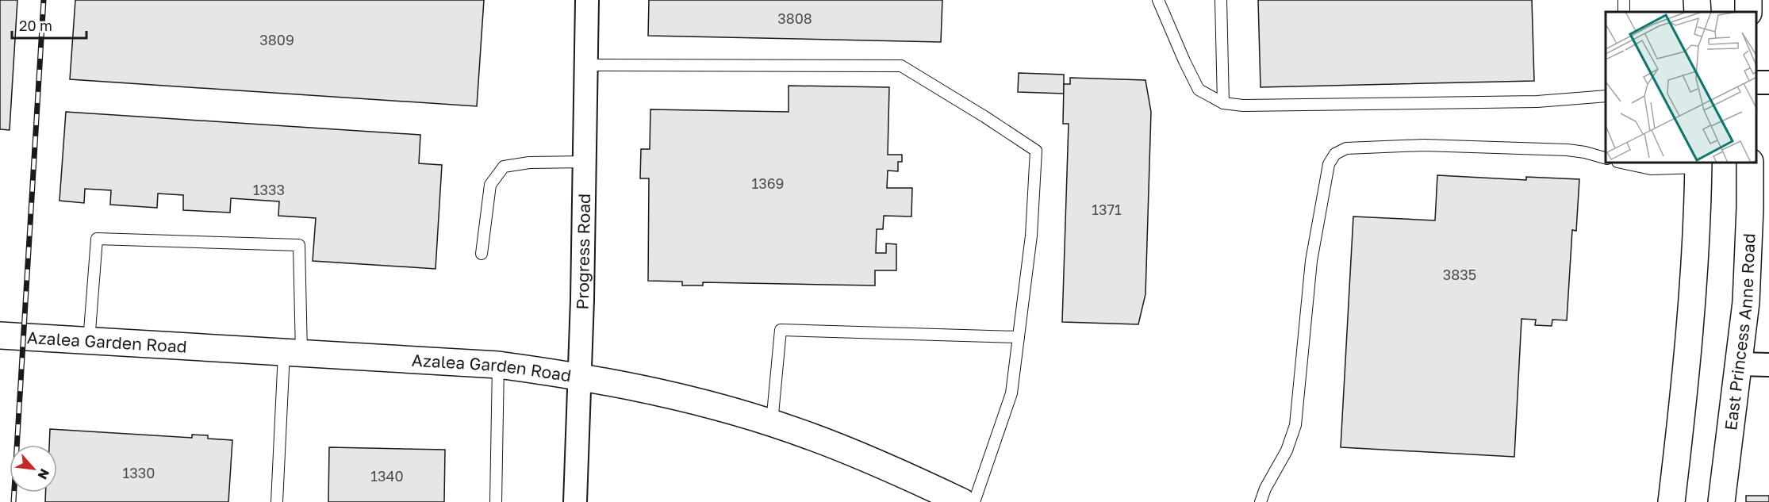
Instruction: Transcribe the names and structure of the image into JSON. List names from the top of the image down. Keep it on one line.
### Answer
{"streets":{"main road":["East Princess Anne Road","Azalea Garden Road"],"street":["Progress Road"]},"crossings":[["Progress Road","Azalea Garden Road"]],"house_numbers":["3808","3809","1369","1333","1371","3835","1330","1340"],"scale_bar":"20 m","north":"bottom right"}
